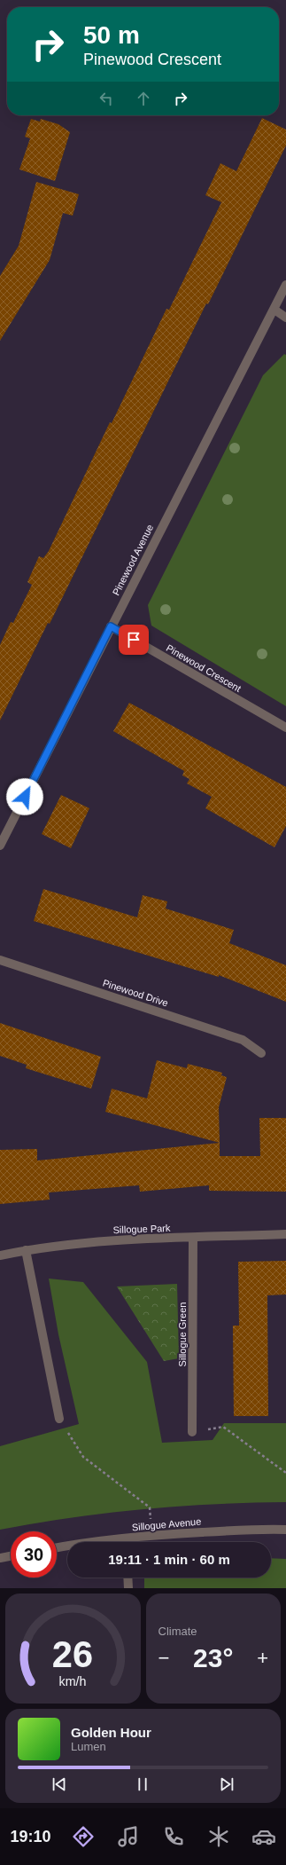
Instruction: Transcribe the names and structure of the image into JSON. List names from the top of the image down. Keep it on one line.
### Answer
{"streets":{"street":["Pinewood Avenue","Pinewood Crescent","Pinewood Drive","Sillogue Park","Sillogue Green","Sillogue Avenue"]},"crossings":[["Pinewood Avenue","Pinewood Crescent"],["Sillogue Park","Sillogue Green"]],"page":{"turn":["50 m","Pinewood Crescent"],"limit":"30","trip":"19:11 · 1 min · 60 m","tile":"Climate","heat":["−","23°","+"],"song":["Golden Hour","Lumen"],"tabs":"19:10","gauge":["26","km/h"]}}
